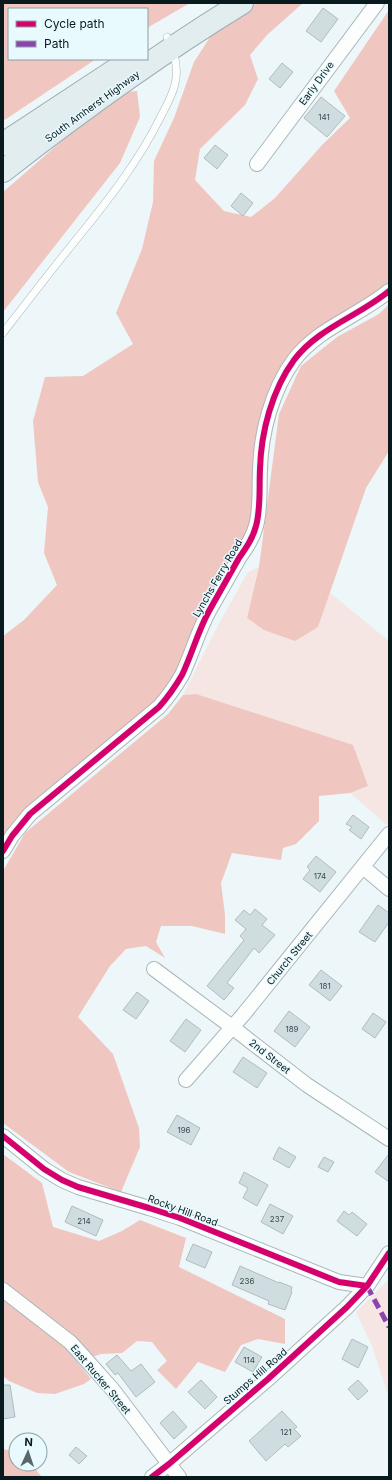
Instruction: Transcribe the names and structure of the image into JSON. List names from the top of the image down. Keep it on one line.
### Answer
{"streets":{"main road":["South Amherst Highway"],"street":["Early Drive","Lynchs Ferry Road","Church Street","2nd Street","Rocky Hill Road","Stumps Hill Road","East Rucker Street"]},"crossings":[["Church Street","2nd Street"],["Rocky Hill Road","Stumps Hill Road"],["Stumps Hill Road","East Rucker Street"]],"house_numbers":["141","174","181","189","196","237","214","236","114","121"],"legend":["Cycle path","Path"],"north":"top"}
